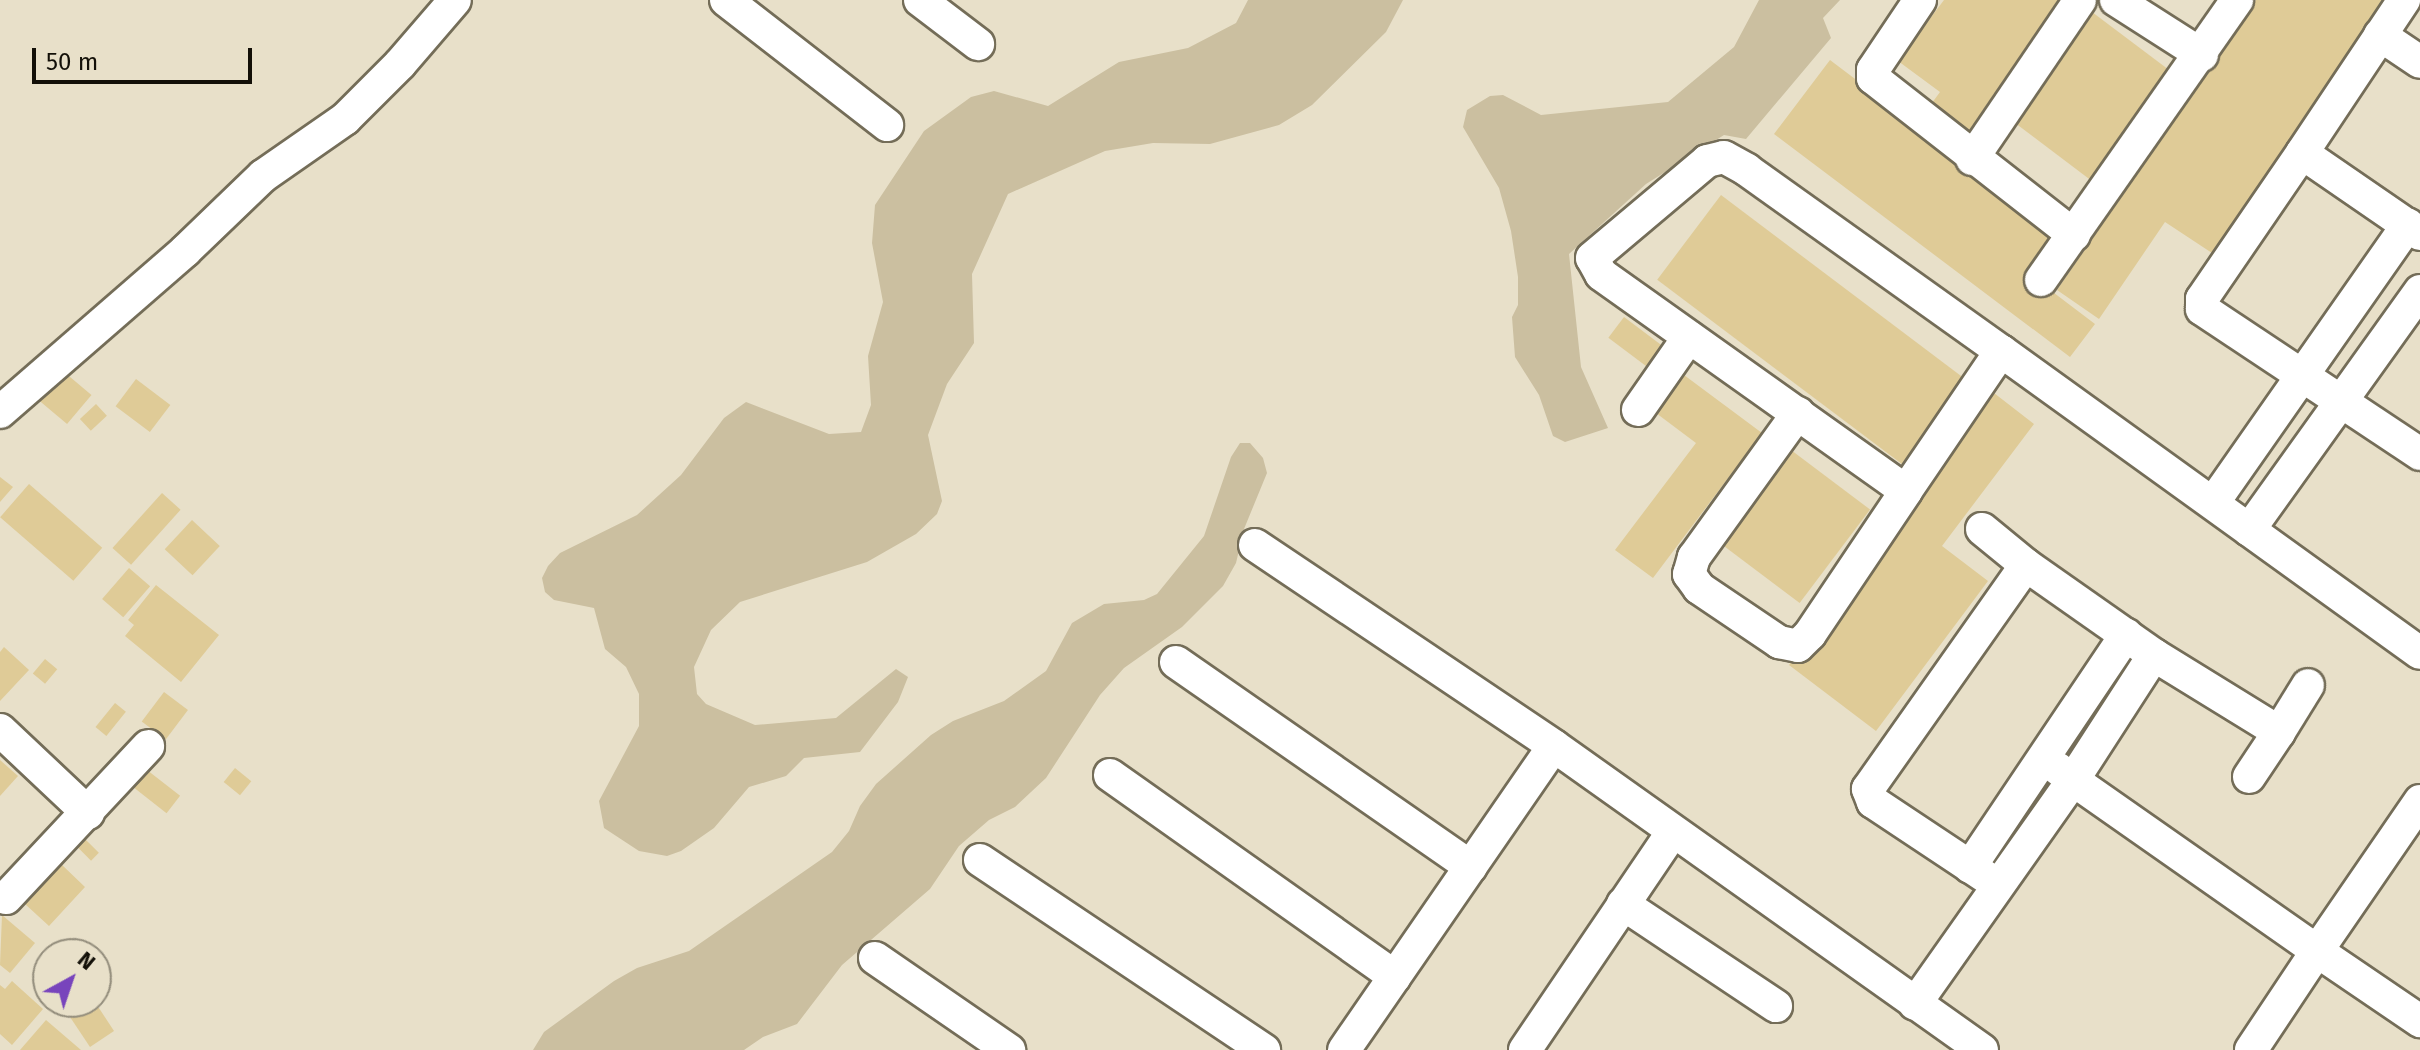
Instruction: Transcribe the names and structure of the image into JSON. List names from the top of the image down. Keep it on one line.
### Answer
{"scale_bar":"50 m","north":"top right"}
